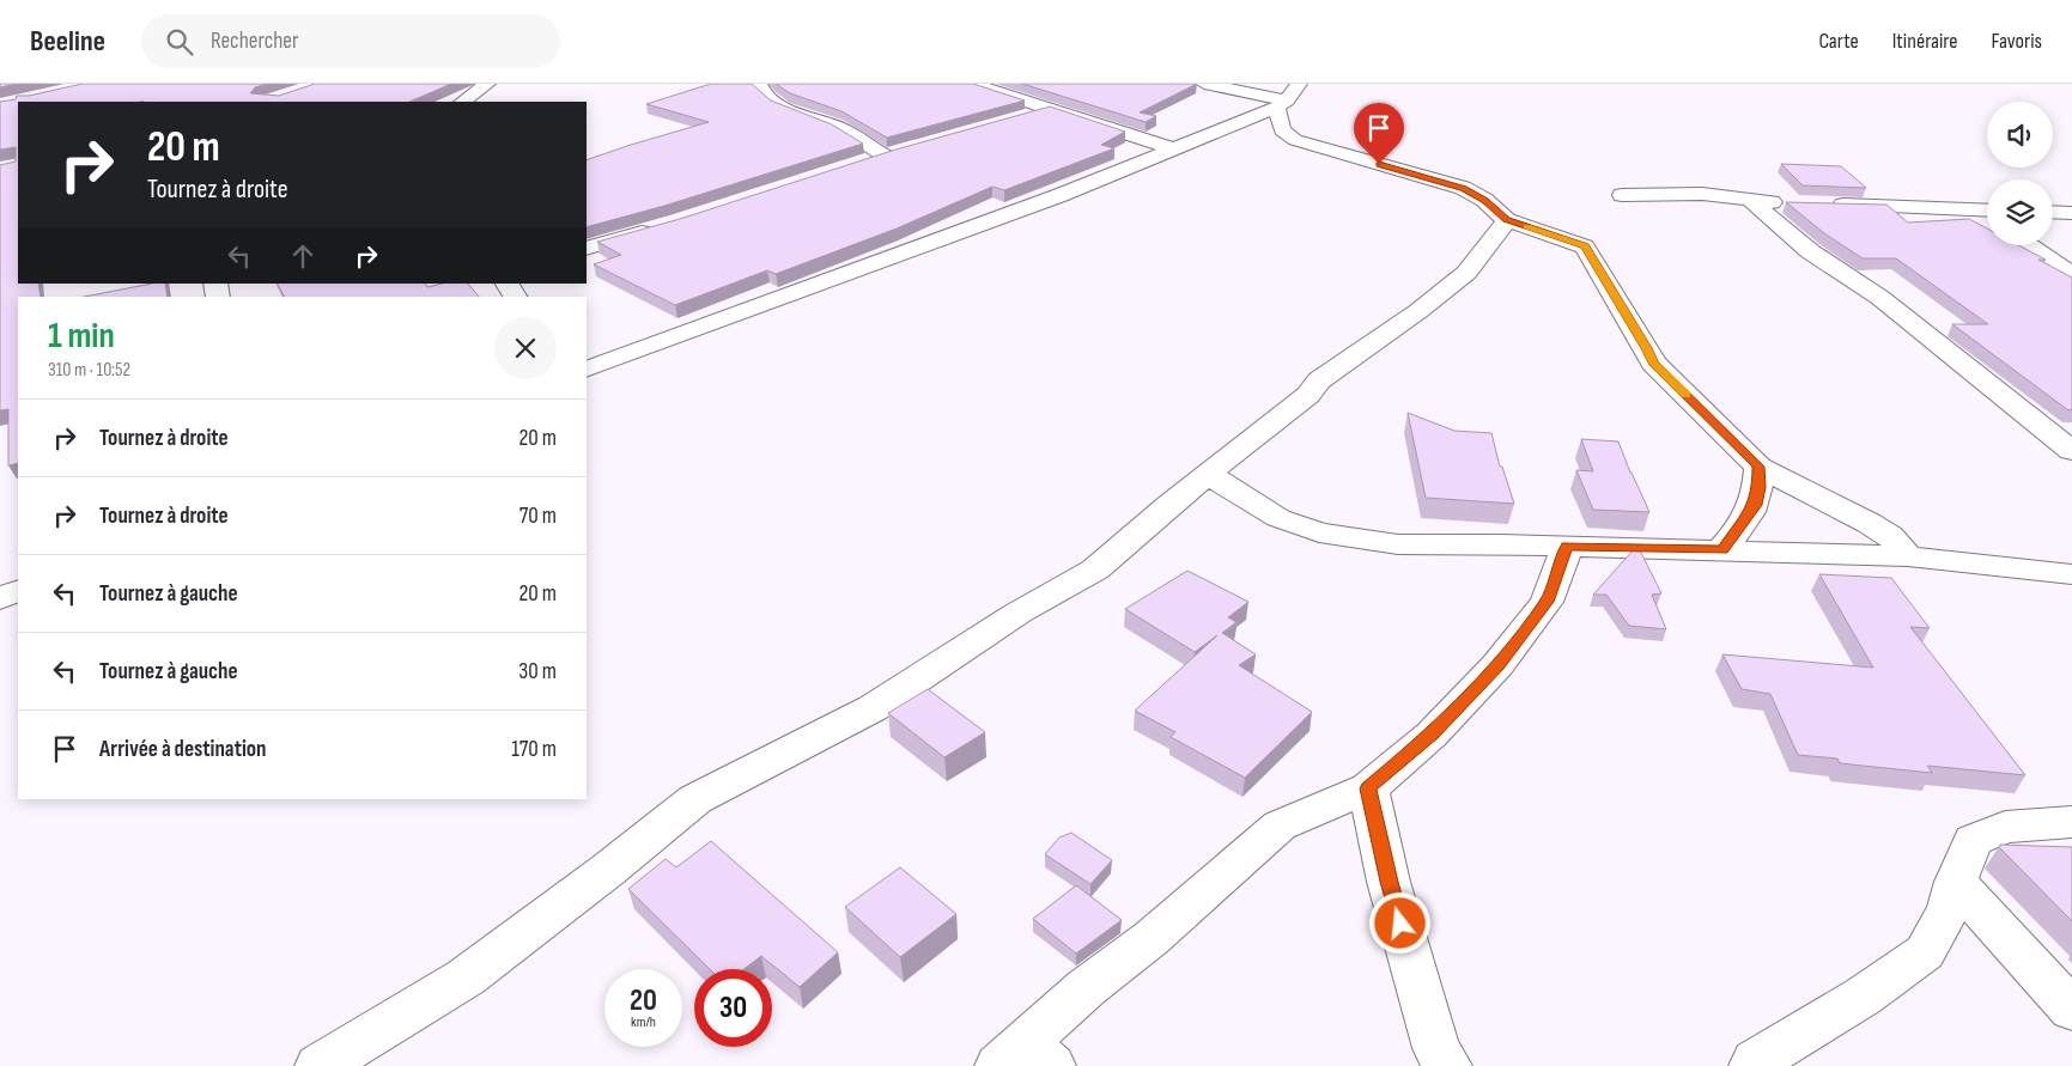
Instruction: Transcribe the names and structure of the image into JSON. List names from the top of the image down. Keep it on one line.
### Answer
{"page":{"header":"Beeline","search":"Rechercher","nav":["Carte","Itinéraire","Favoris"],"turn":["20 m","Tournez à droite"],"heading":["1 min","310 m · 10:52"],"list":[{"name":"Tournez à droite","value":"20 m"},{"name":"Tournez à droite","value":"70 m"},{"name":"Tournez à gauche","value":"20 m"},{"name":"Tournez à gauche","value":"30 m"},{"name":"Arrivée à destination","value":"170 m"}],"speed":"20 km/h","limit":"30"}}
